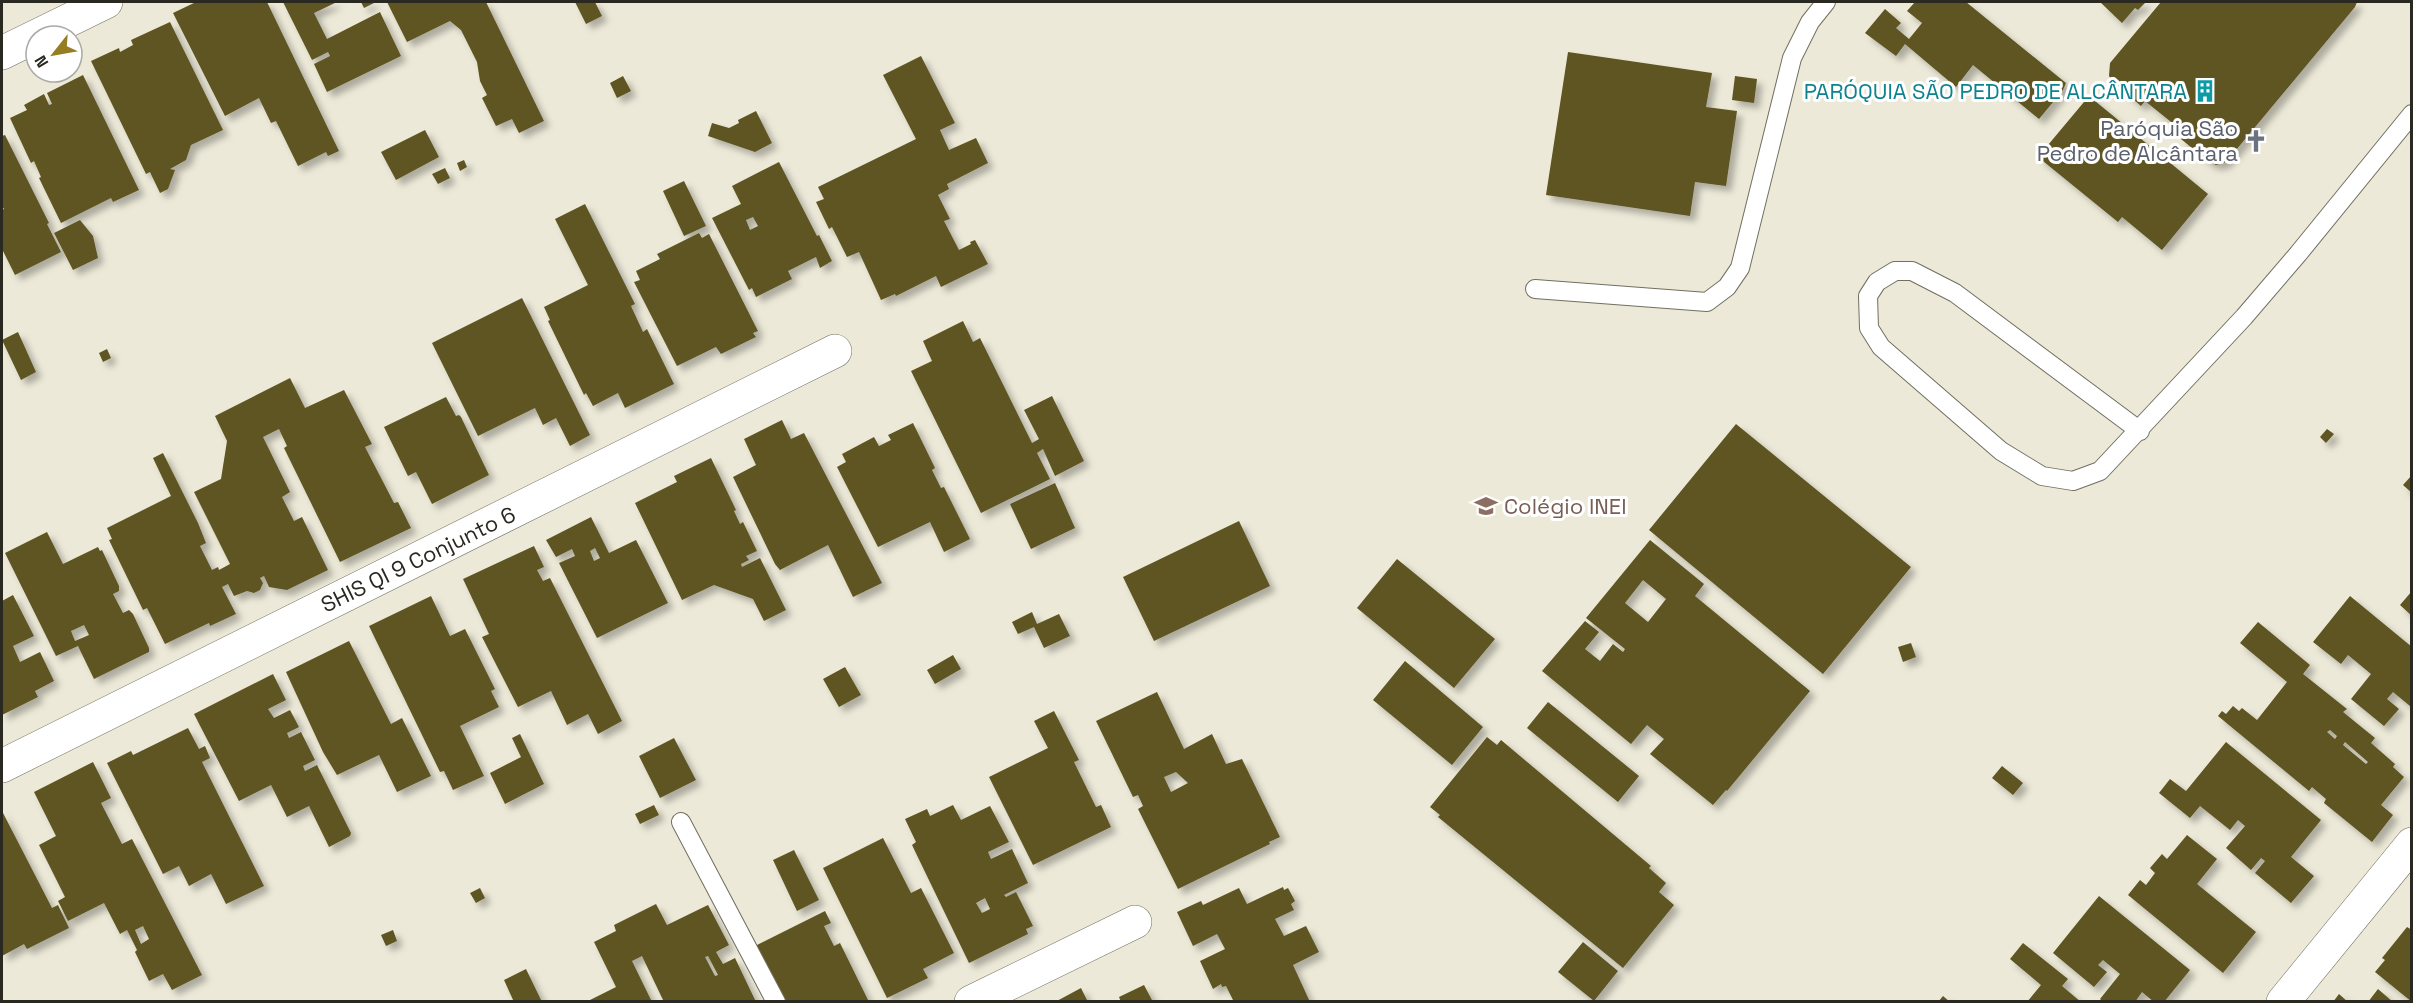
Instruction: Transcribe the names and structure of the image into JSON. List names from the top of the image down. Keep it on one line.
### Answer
{"streets":{"street":["SHIS QI 9 Conjunto 6"]},"places":{"building":["PARÓQUIA SÃO PEDRO DE ALCÂNTARA"],"church":["Paróquia São Pedro de Alcântara"],"school or university":["Colégio INEI"]},"north":"bottom left"}
